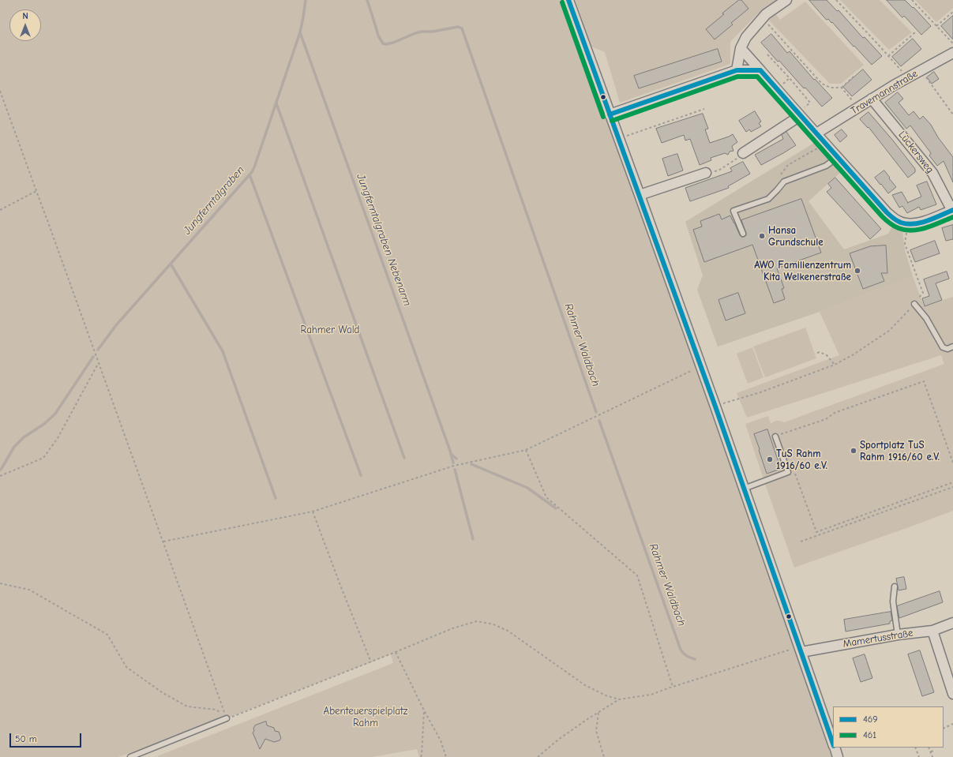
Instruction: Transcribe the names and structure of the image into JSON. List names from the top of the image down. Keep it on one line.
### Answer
{"streets":{"street":["Travemannstraße","Lückersweg","Mamertusstraße"]},"crossings":[["Travemannstraße","Lückersweg"]],"water":["Jungferntalgraben","Jungferntalgraben Nebenarm","Rahmer Waldbach"],"parks":["Rahmer Wald","Abenteuerspielplatz Rahm"],"places":["Hansa Grundschule","AWO Familienzentrum Kita Welkenerstraße","Sportplatz TuS Rahm 1916/60 e.V.","TuS Rahm 1916/60 e.V."],"lines":["transit line 469","transit line 461"],"legend":["469","461"],"scale_bar":"50 m","north":"top"}
